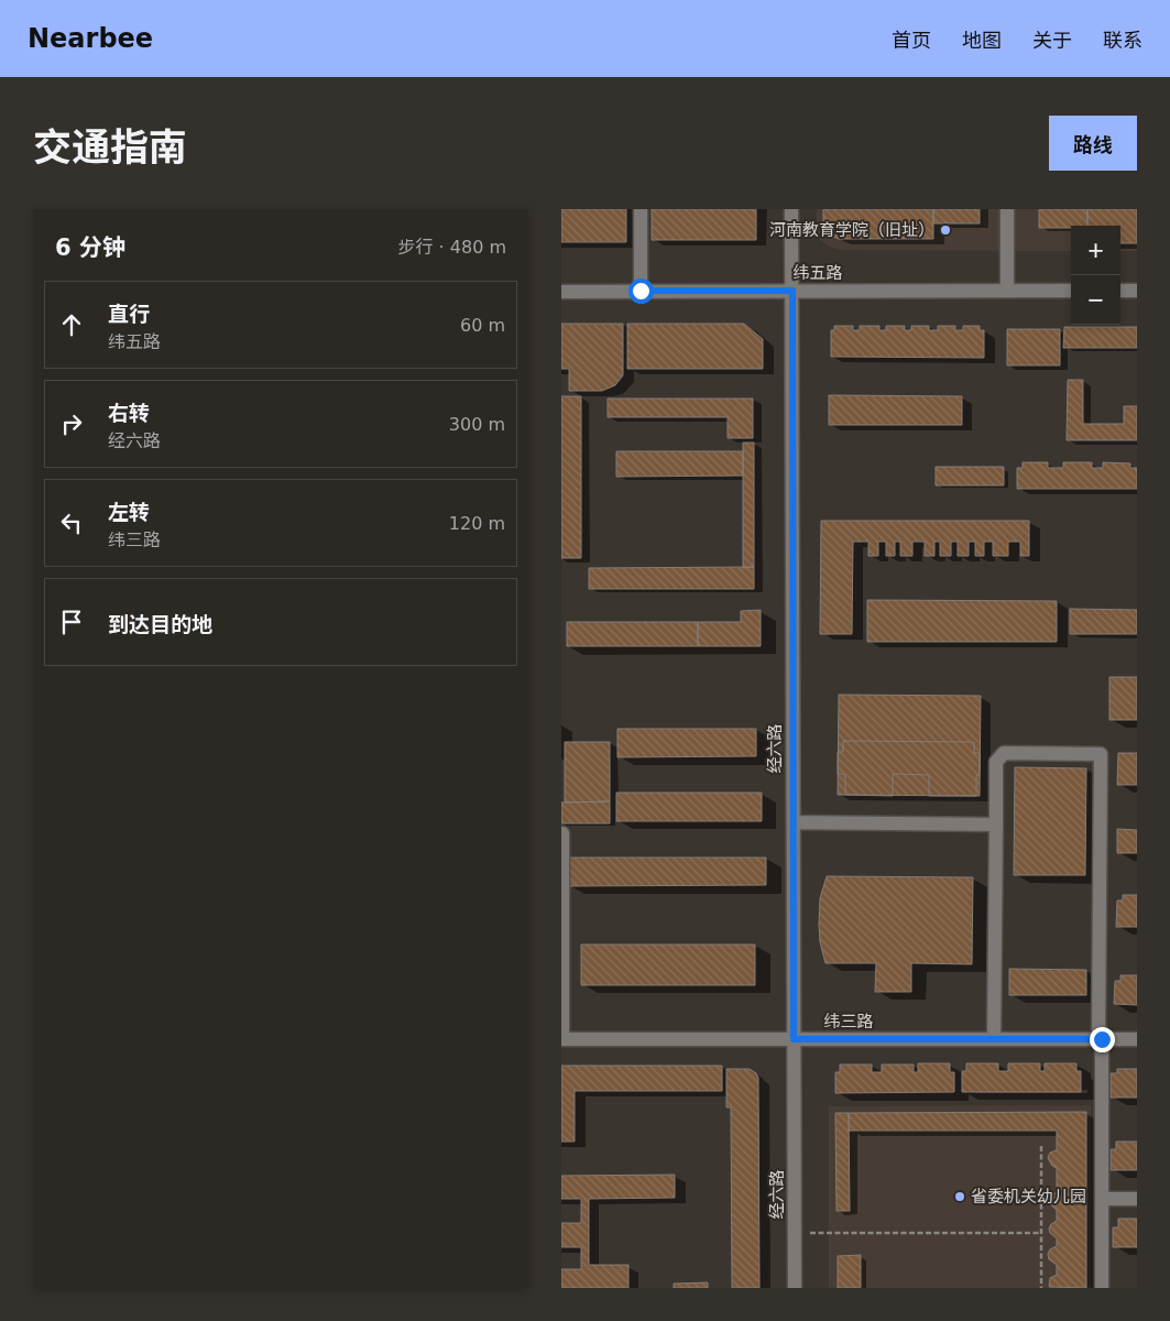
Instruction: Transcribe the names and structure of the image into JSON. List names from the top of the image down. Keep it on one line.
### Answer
{"streets":{"street":["纬五路","经六路","纬三路"]},"crossings":[["纬五路","经六路"],["经六路","纬三路"]],"places":["河南教育学院（旧址）","省委机关幼儿园"],"page":{"header":"Nearbee","nav":["首页","地图","关于","联系"],"title":"交通指南","buttons":"路线","heading":["6 分钟","步行 · 480 m"],"map_buttons":["+","−"],"list":[["直行","纬五路","60 m"],["右转","经六路","300 m"],["左转","纬三路","120 m"],"到达目的地"]}}
